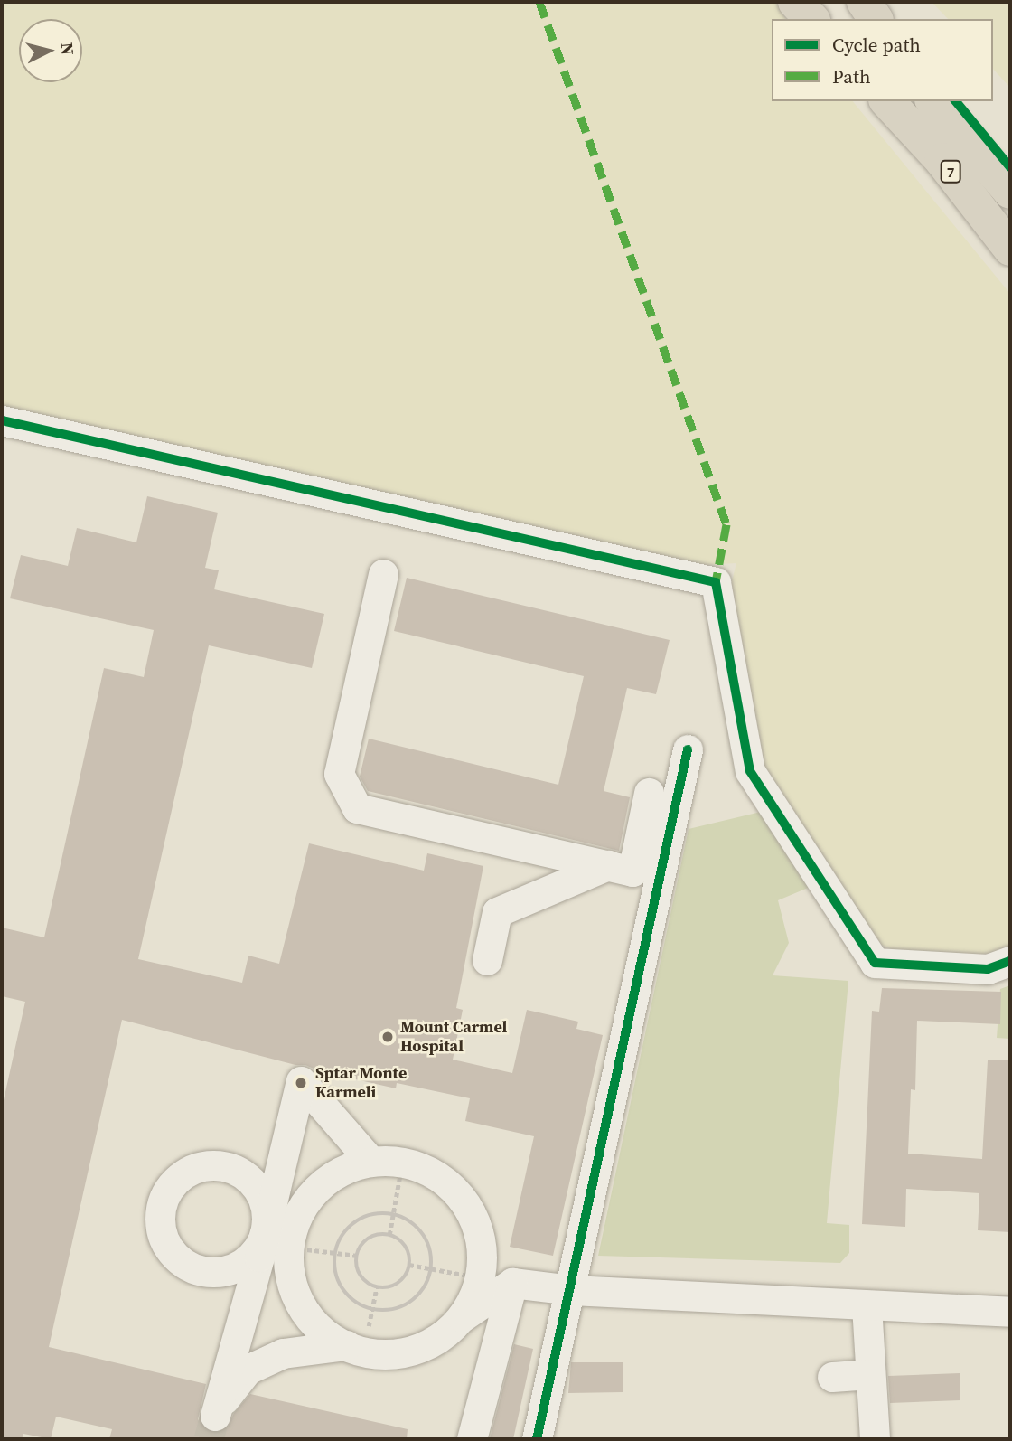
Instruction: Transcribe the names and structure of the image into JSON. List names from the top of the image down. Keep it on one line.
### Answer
{"streets":{"highway":["7"]},"places":["Mount Carmel Hospital","Sptar Monte Karmeli"],"legend":["Cycle path","Path"],"north":"right"}
